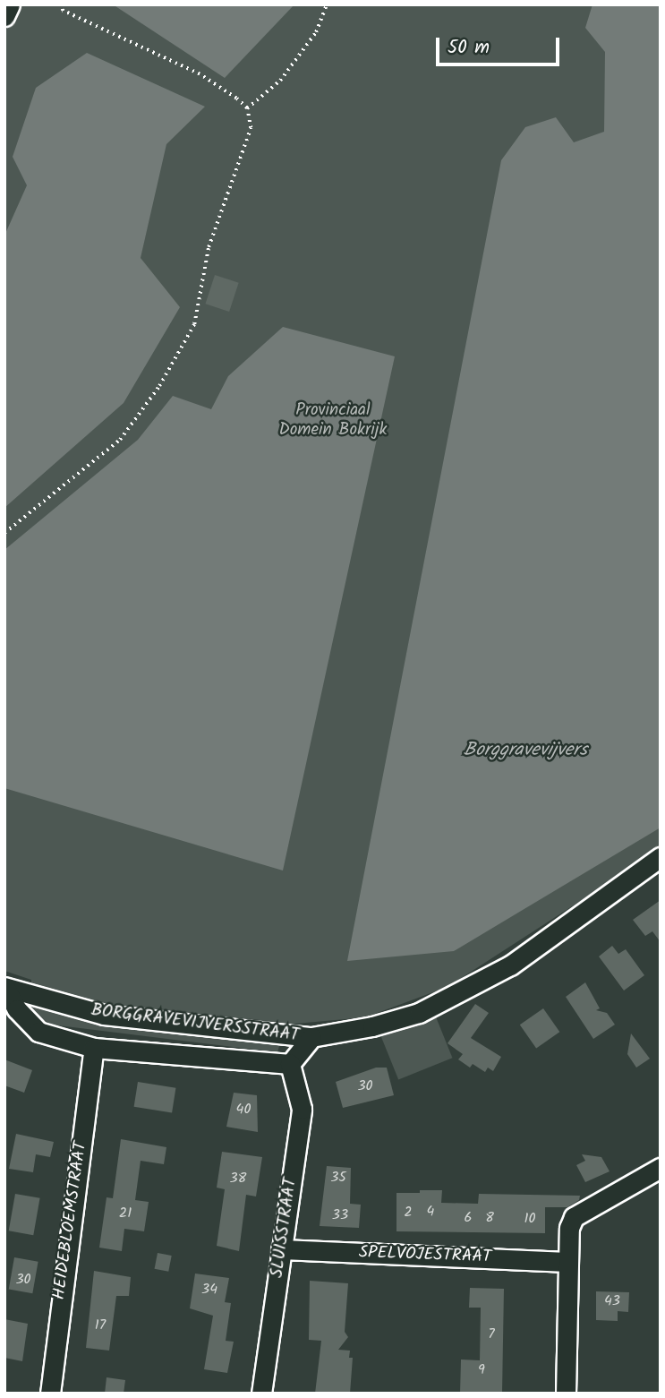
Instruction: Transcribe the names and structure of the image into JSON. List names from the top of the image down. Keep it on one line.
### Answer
{"streets":{"street":["BORGGRAVEVIJVERSSTRAAT","HEIDEBLOEMSTRAAT","SLUISSTRAAT","SPELVOJESTRAAT"]},"crossings":[["BORGGRAVEVIJVERSSTRAAT","HEIDEBLOEMSTRAAT"],["BORGGRAVEVIJVERSSTRAAT","SLUISSTRAAT"],["SLUISSTRAAT","SPELVOJESTRAAT"]],"water":["Borggravevijvers"],"parks":["Provinciaal Domein Bokrijk"],"house_numbers":["30","40","35","38","4","2","21","33","6","8","10","30","34","43","17","7","9"],"scale_bar":"50 m"}
